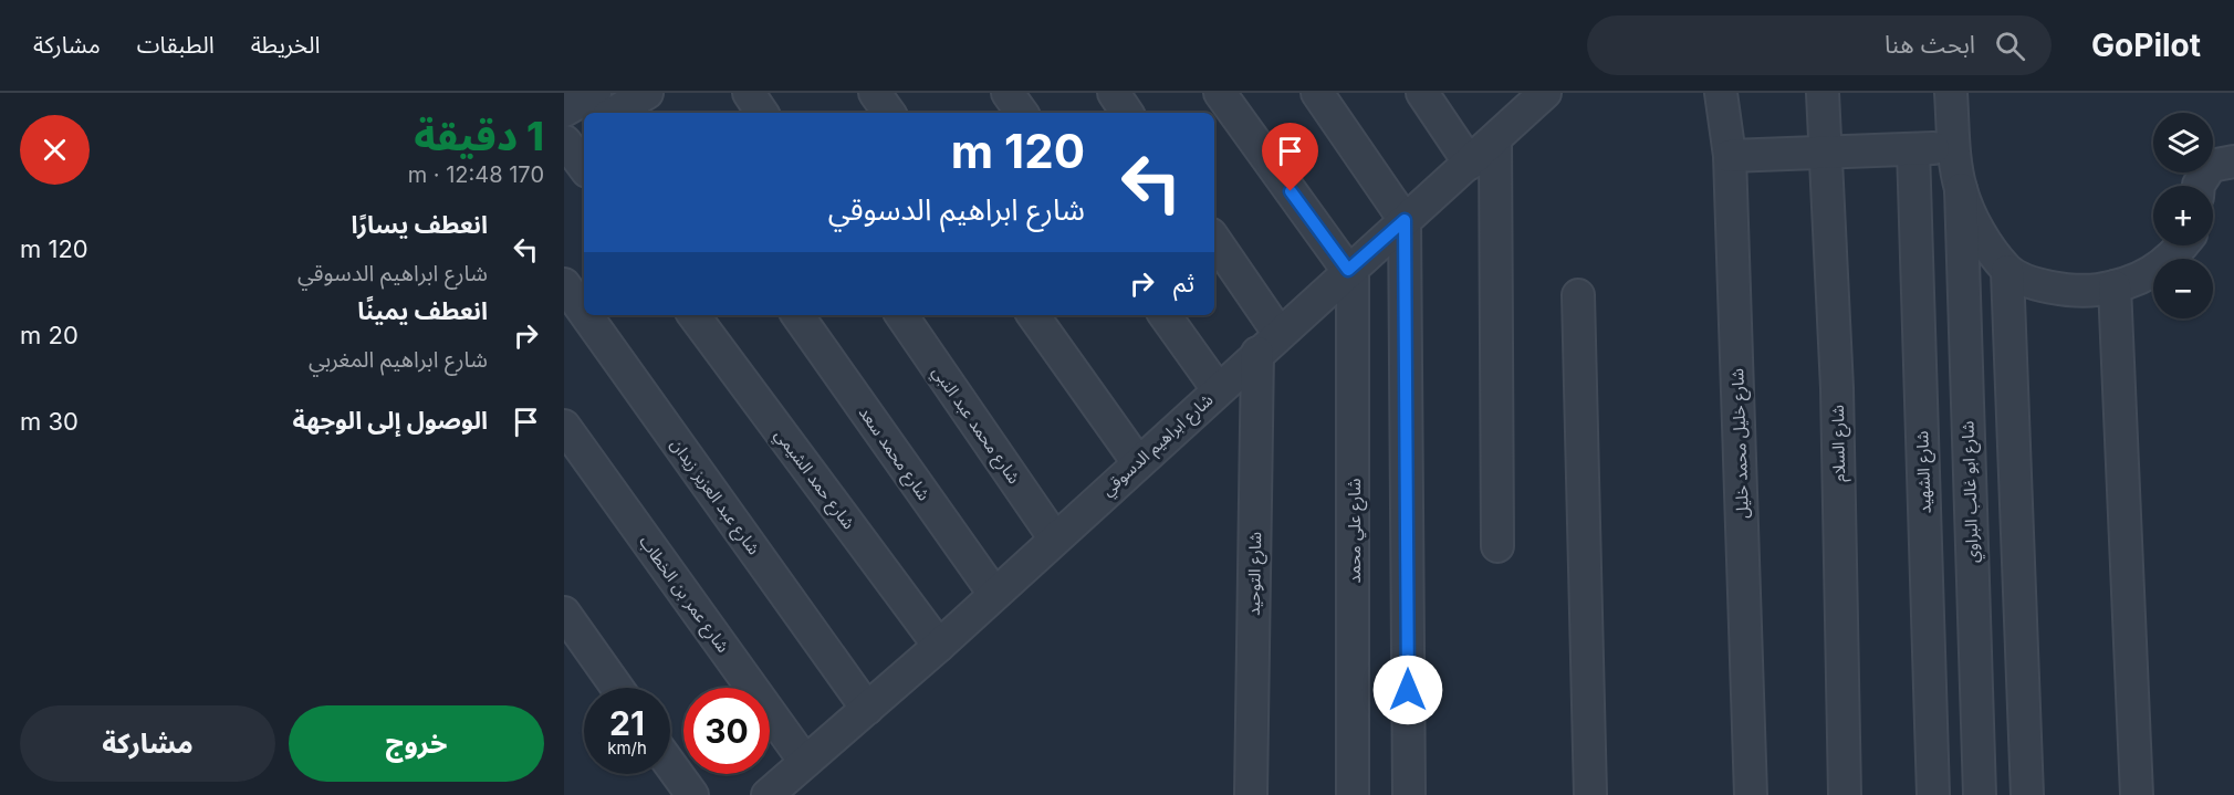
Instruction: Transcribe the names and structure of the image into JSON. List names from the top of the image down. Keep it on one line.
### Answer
{"streets":{"street":["شارع محمد عبد النبي","شارع خليل محمد خليل","شارع السلام","شارع ابراهيم الدسوقي","شارع محمد سعد","شارع الشهيد","شارع حمد الشيمي","شارع ابو غالب البراوي","شارع عبد العزيز زيدان","شارع علي محمد","شارع التوحيد","شارع عمر بن الخطاب"]},"crossings":[["شارع محمد عبد النبي","شارع ابراهيم الدسوقي"],["شارع ابراهيم الدسوقي","شارع محمد سعد"],["شارع ابراهيم الدسوقي","شارع حمد الشيمي"],["شارع ابراهيم الدسوقي","شارع عبد العزيز زيدان"],["شارع ابراهيم الدسوقي","شارع علي محمد"],["شارع ابراهيم الدسوقي","شارع التوحيد"],["شارع ابراهيم الدسوقي","شارع عمر بن الخطاب"]],"page":{"header":"GoPilot","search":"ابحث هنا","nav":["الخريطة","الطبقات","مشاركة"],"heading":["1 دقيقة","170 m · 12:48"],"map_buttons":["+","−"],"turn":["120 m","شارع ابراهيم الدسوقي"],"list":[{"name":"انعطف يسارًا","note":"شارع ابراهيم الدسوقي","value":"120 m"},{"name":"انعطف يمينًا","note":"شارع ابراهيم المغربي","value":"20 m"},{"name":"الوصول إلى الوجهة","value":"30 m"}],"then":"ثم","speed":"21 km/h","limit":"30","buttons":["خروج","مشاركة"]}}
